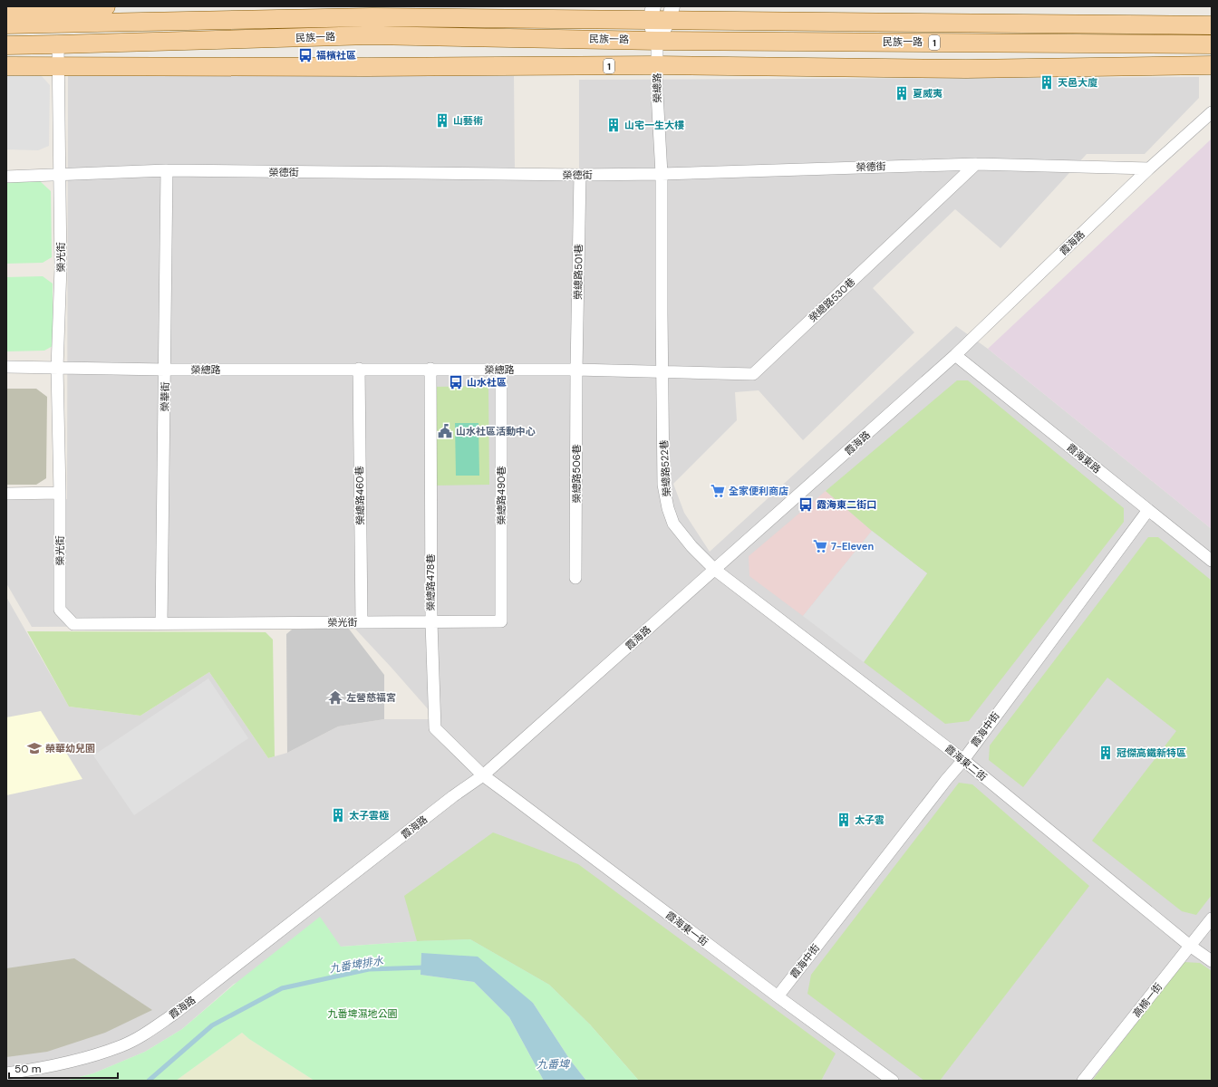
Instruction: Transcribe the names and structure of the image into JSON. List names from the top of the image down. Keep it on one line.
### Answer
{"streets":{"main road":["民族一路","1"],"street":["榮總路","榮德街","霞海路","榮光街","榮總路501巷","榮總路530巷","榮華街","霞海東路","榮總路522巷","榮總路506巷","榮總路460巷","榮總路490巷","榮總路478巷","霞海中街","霞海東二街","霞海東一街","高楠一街"]},"crossings":[["民族一路","榮總路"],["民族一路","榮光街"],["1","榮總路"],["1","榮光街"],["榮總路","榮德街"],["榮總路","榮光街"],["榮總路","榮總路501巷"],["榮總路","榮總路530巷"],["榮總路","榮華街"],["榮總路","榮總路522巷"],["榮總路","榮總路506巷"],["榮總路","榮總路460巷"],["榮總路","榮總路490巷"],["榮總路","榮總路478巷"],["榮德街","霞海路"],["榮德街","榮光街"],["榮德街","榮總路501巷"],["榮德街","榮總路530巷"],["榮德街","榮華街"],["霞海路","霞海東路"],["霞海路","榮總路522巷"],["霞海路","榮總路478巷"],["霞海路","霞海東二街"],["霞海路","霞海東一街"],["榮光街","榮華街"],["榮光街","榮總路460巷"],["榮光街","榮總路490巷"],["榮光街","榮總路478巷"],["榮總路501巷","榮總路506巷"],["榮總路530巷","榮總路522巷"],["霞海東路","霞海中街"],["榮總路522巷","霞海東二街"],["榮總路478巷","霞海東一街"],["霞海中街","霞海東二街"],["霞海中街","霞海東一街"],["霞海東二街","高楠一街"]],"water":["九番埤排水","九番埤"],"parks":["九番埤濕地公園"],"places":{"bus stop":["福檳社區","山水社區","霞海東二街口"],"building":["天邑大廈","夏威夷","山藝術","山宅一生大樓","冠傑高鐵新特區","太子雲極","太子雲"],"public building":["山水社區活動中心"],"supermarket":["全家便利商店","7-Eleven"],"temple":["左營慈福宮"],"school or university":["榮華幼兒園"]},"scale_bar":"50 m"}
